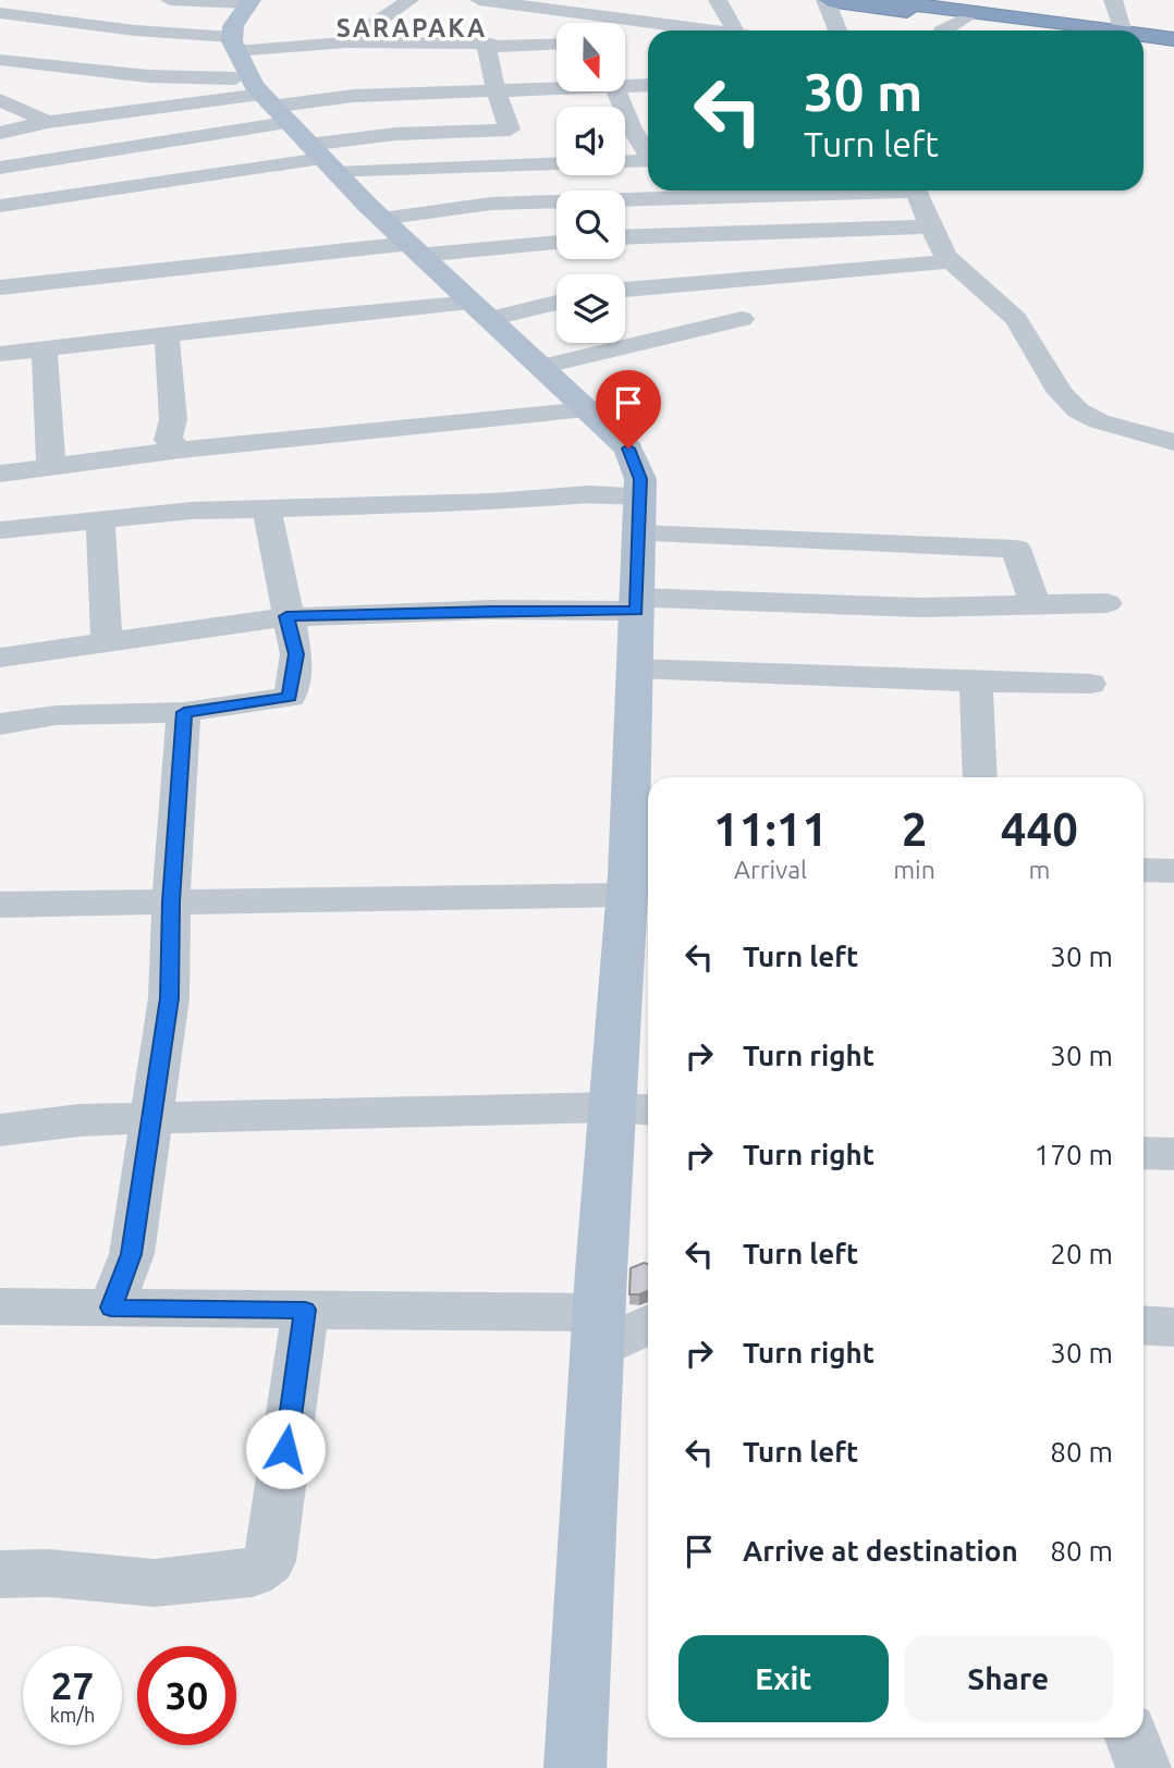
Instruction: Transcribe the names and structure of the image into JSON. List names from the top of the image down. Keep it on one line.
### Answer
{"districts":["SARAPAKA"],"north":"bottom","page":{"turn":["30 m","Turn left"],"eta":["11:11","Arrival","2","min","440","m"],"list":[{"name":"Turn left","value":"30 m"},{"name":"Turn right","value":"30 m"},{"name":"Turn right","value":"170 m"},{"name":"Turn left","value":"20 m"},{"name":"Turn right","value":"30 m"},{"name":"Turn left","value":"80 m"},{"name":"Arrive at destination","value":"80 m"}],"buttons":["Exit","Share"],"speed":"27 km/h","limit":"30"}}
